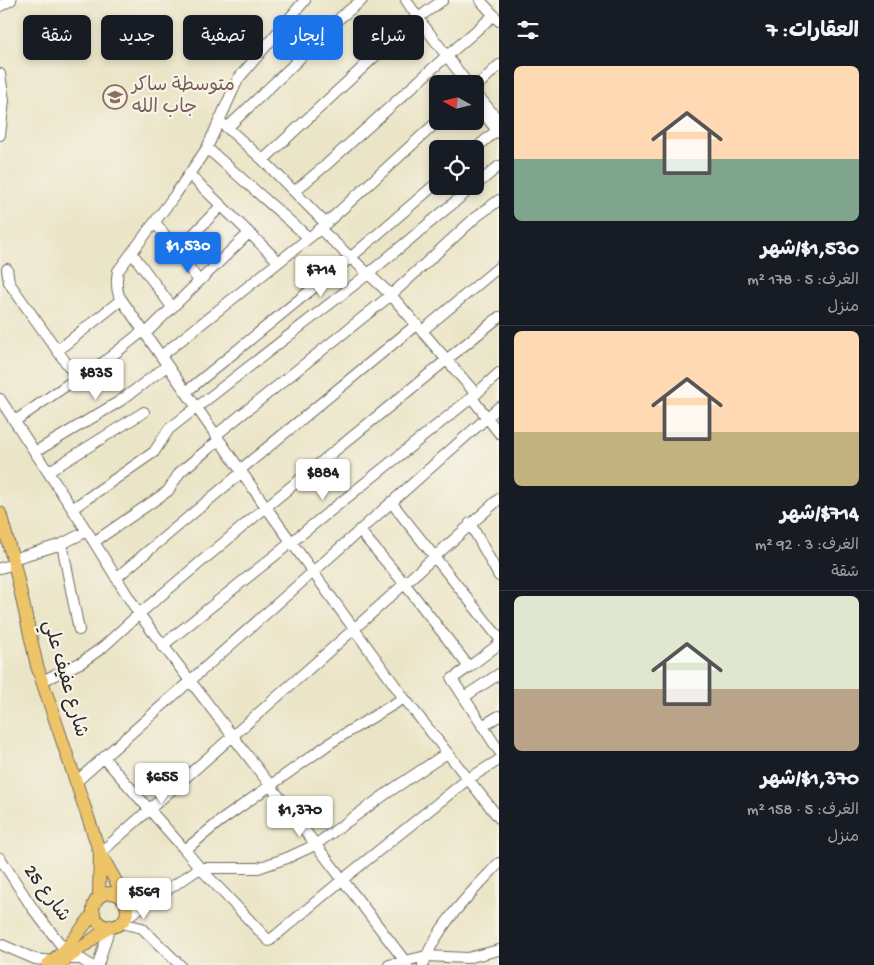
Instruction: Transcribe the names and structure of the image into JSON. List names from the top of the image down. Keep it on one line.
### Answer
{"streets":{"main road":["شارع عفيف علي"],"street":["شارع 25"]},"places":{"school or university":["متوسطة ساكر جاب الله"]},"north":"left","page":{"heading":"العقارات: 7","chip":["شراء","إيجار","تصفية","جديد","شقة"],"list":[{"name":"$1,530/شهر","note":"الغرف: 5 · 178 m² · منزل"},{"name":"$714/شهر","note":"الغرف: 3 · 92 m² · شقة"},{"name":"$1,370/شهر","note":"الغرف: 5 · 158 m² · منزل"}],"price":["$1,530","$714","$835","$884","$655","$1,370","$569"]}}
